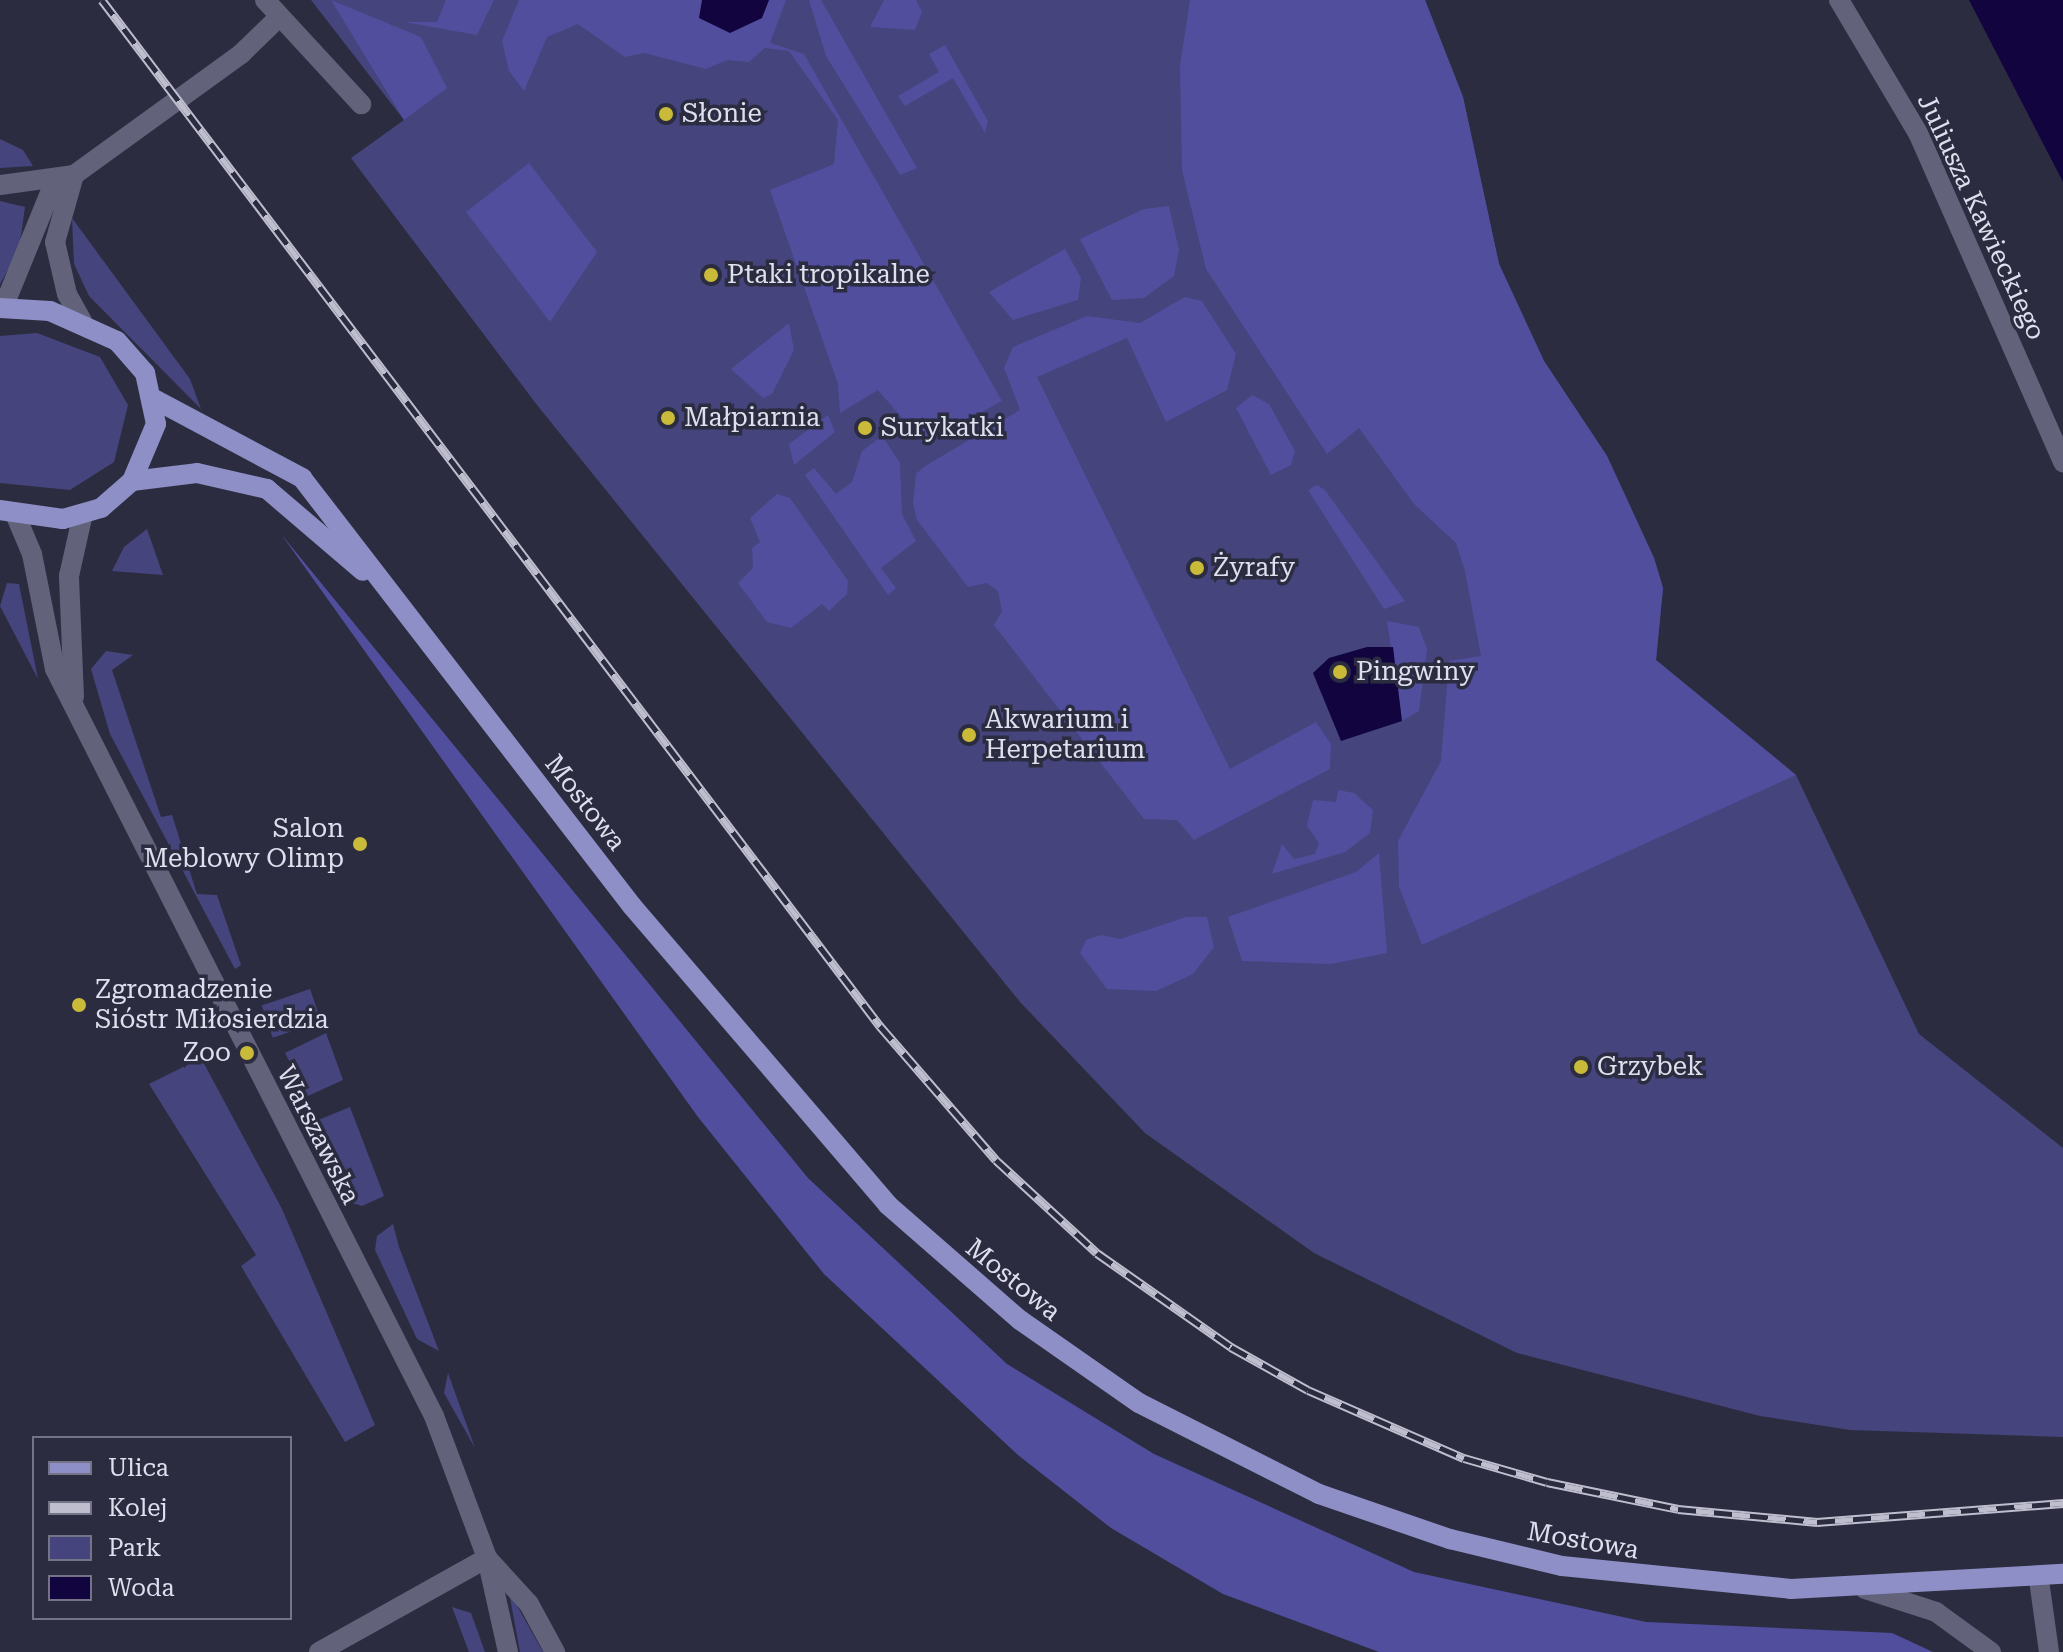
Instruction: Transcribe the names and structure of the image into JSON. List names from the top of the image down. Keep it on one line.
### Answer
{"streets":{"main road":["Mostowa"],"street":["Juliusza Kawieckiego","Warszawska"]},"places":["Słonie","Ptaki tropikalne","Małpiarnia","Surykatki","Żyrafy","Pingwiny","Akwarium i Herpetarium","Salon Meblowy Olimp","Zgromadzenie Sióstr Miłosierdzia","Zoo","Grzybek"],"legend":["Ulica","Kolej","Park","Woda"]}
